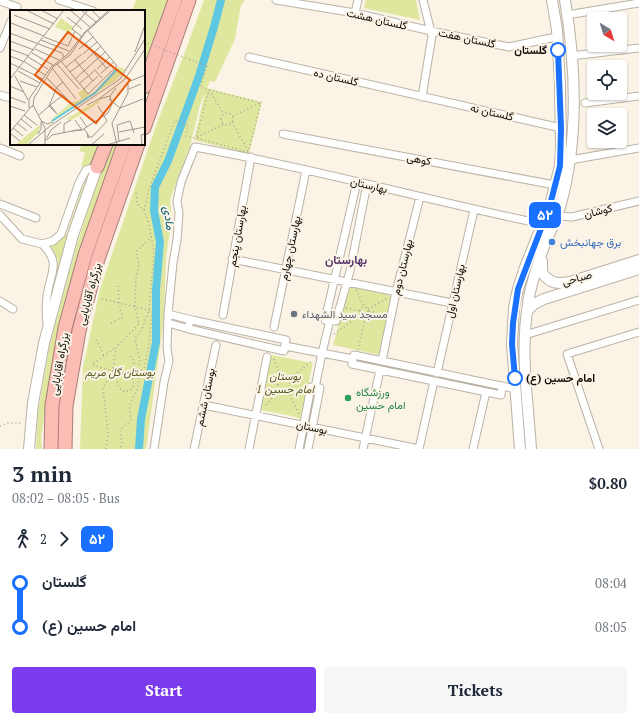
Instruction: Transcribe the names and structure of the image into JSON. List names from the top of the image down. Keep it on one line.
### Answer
{"streets":{"highway":["بزرگراه آقابابایی","بزرگراه اقابابایی"],"main road":["صباحی"],"street":["گلستان هشت","گلستان هفت","گلستان ده","گلستان نه","کوهی","بهارستان","کوشان","بهارستان پنجم","بهارستان چهارم","بهارستان دوم","بهارستان اول","بوستان ششم","بوستان"]},"crossings":[["گلستان هشت","گلستان هفت"],["گلستان ده","گلستان نه"],["بهارستان","بهارستان پنجم"],["بهارستان","بهارستان چهارم"],["بهارستان","بهارستان دوم"],["بهارستان","بهارستان اول"],["بوستان ششم","بوستان"]],"districts":["بهارستان"],"water":["مادی"],"parks":["بوستان گل مریم","بوستان امام حسین 1"],"places":["گلستان","برق جهانبخش","مسجد سید الشهداء","امام حسین (ع)","ورزشگاه امام حسین"],"lines":["bus line ۵۲"],"north":"bottom right","page":{"on_map":"۵۲","heading":["3 min","08:02 – 08:05 · Bus","$0.80"],"legs":["2","۵۲"],"list":[{"name":"گلستان","value":"08:04"},{"name":"امام حسین (ع)","value":"08:05"}],"buttons":["Start","Tickets"]}}
